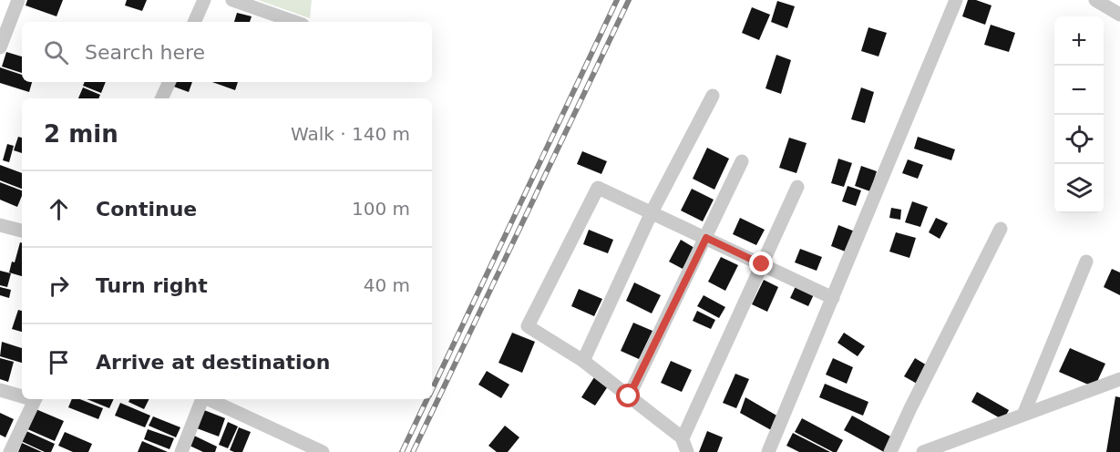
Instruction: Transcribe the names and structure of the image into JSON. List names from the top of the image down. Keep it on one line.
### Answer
{"page":{"map_buttons":["+","−"],"search":"Search here","heading":["2 min","Walk · 140 m"],"list":[["Continue","100 m"],["Turn right","40 m"],"Arrive at destination"]}}
